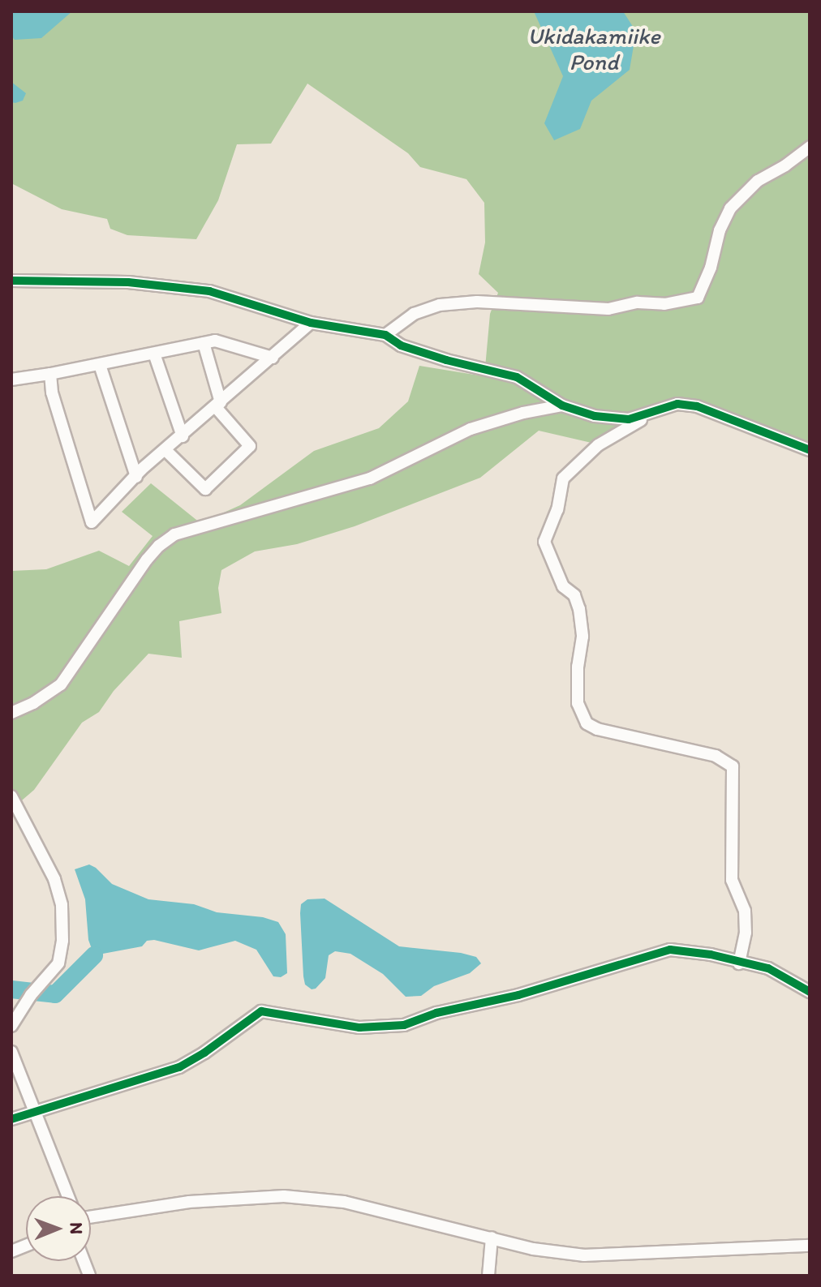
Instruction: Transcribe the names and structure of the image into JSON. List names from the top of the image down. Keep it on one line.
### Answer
{"water":["Ukidakamiike Pond"],"north":"right"}
